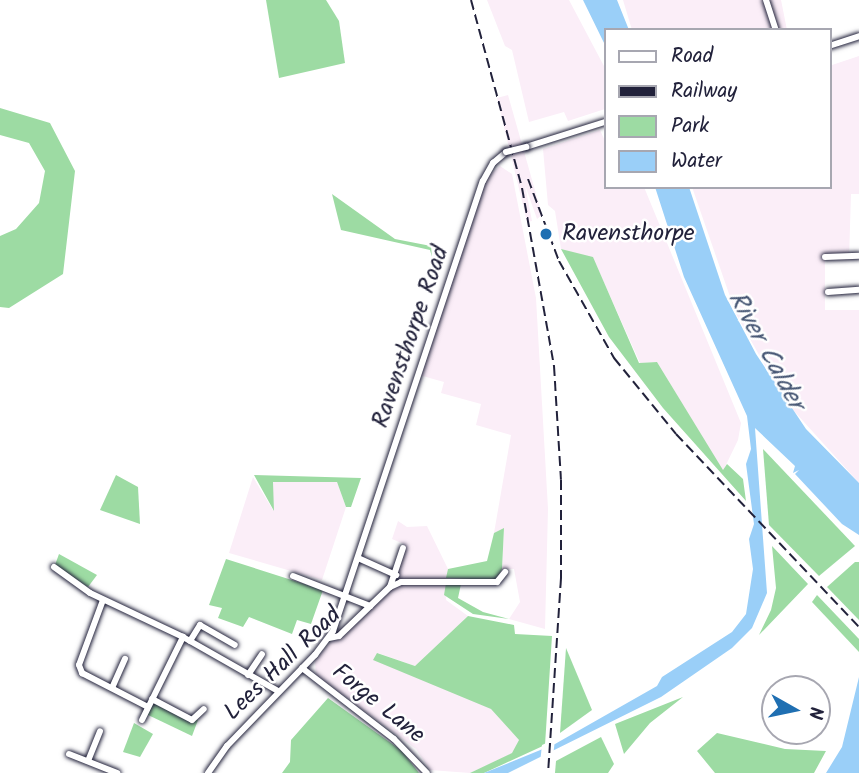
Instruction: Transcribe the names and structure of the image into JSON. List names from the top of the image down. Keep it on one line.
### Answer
{"streets":{"street":["Ravensthorpe Road","Lees Hall Road","Forge Lane"]},"crossings":[["Ravensthorpe Road","Lees Hall Road"],["Lees Hall Road","Forge Lane"]],"water":["River Calder"],"places":["Ravensthorpe"],"legend":["Road","Railway","Park","Water"],"north":"right"}
